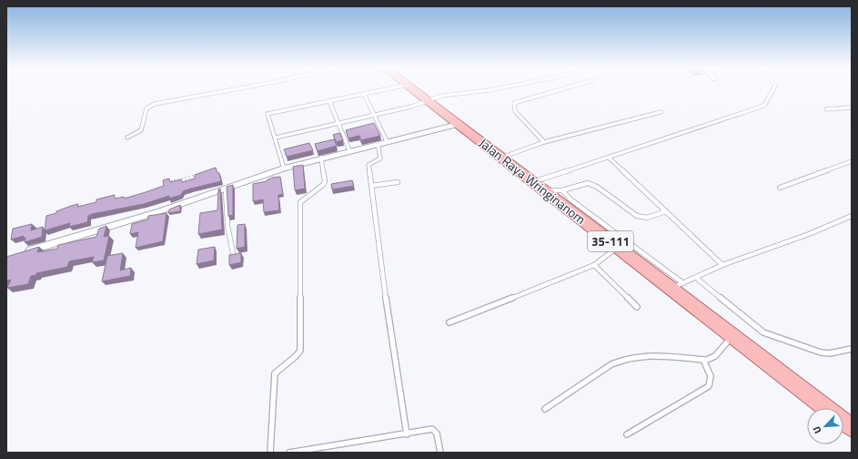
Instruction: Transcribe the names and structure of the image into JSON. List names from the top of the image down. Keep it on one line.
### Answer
{"streets":{"main road":["Jalan Raya Wringinanom","35-111"]},"north":"bottom left"}
